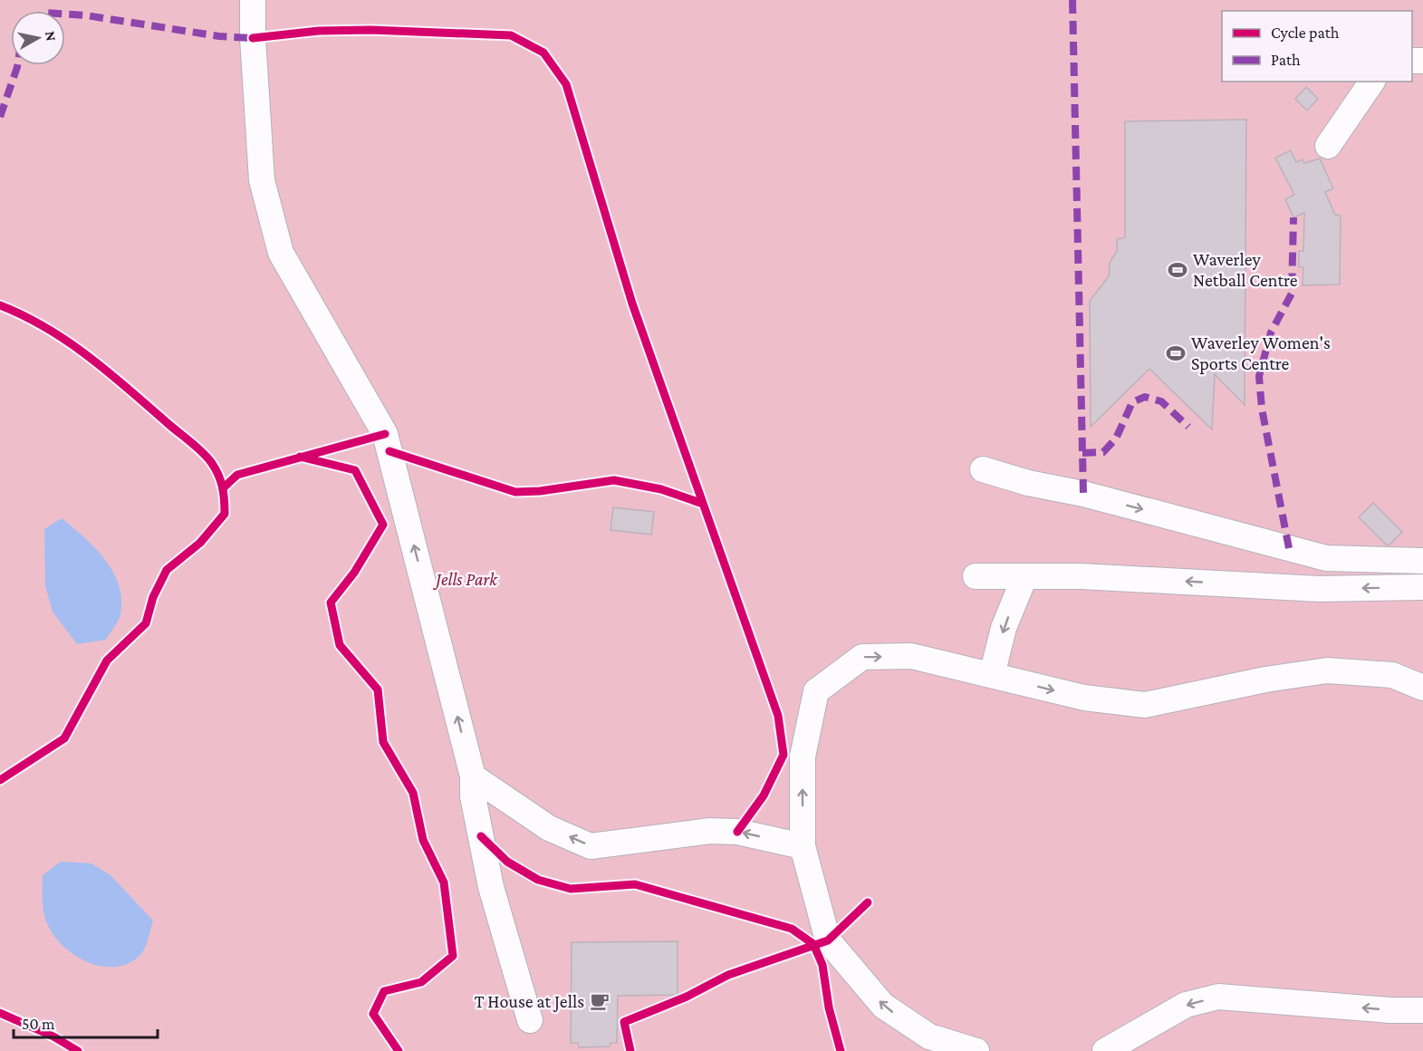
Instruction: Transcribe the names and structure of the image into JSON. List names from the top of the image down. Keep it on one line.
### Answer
{"parks":["Jells Park"],"places":{"sports":["Waverley Netball Centre","Waverley Women's Sports Centre"],"cafe":["T House at Jells"]},"legend":["Cycle path","Path"],"scale_bar":"50 m","north":"right"}
